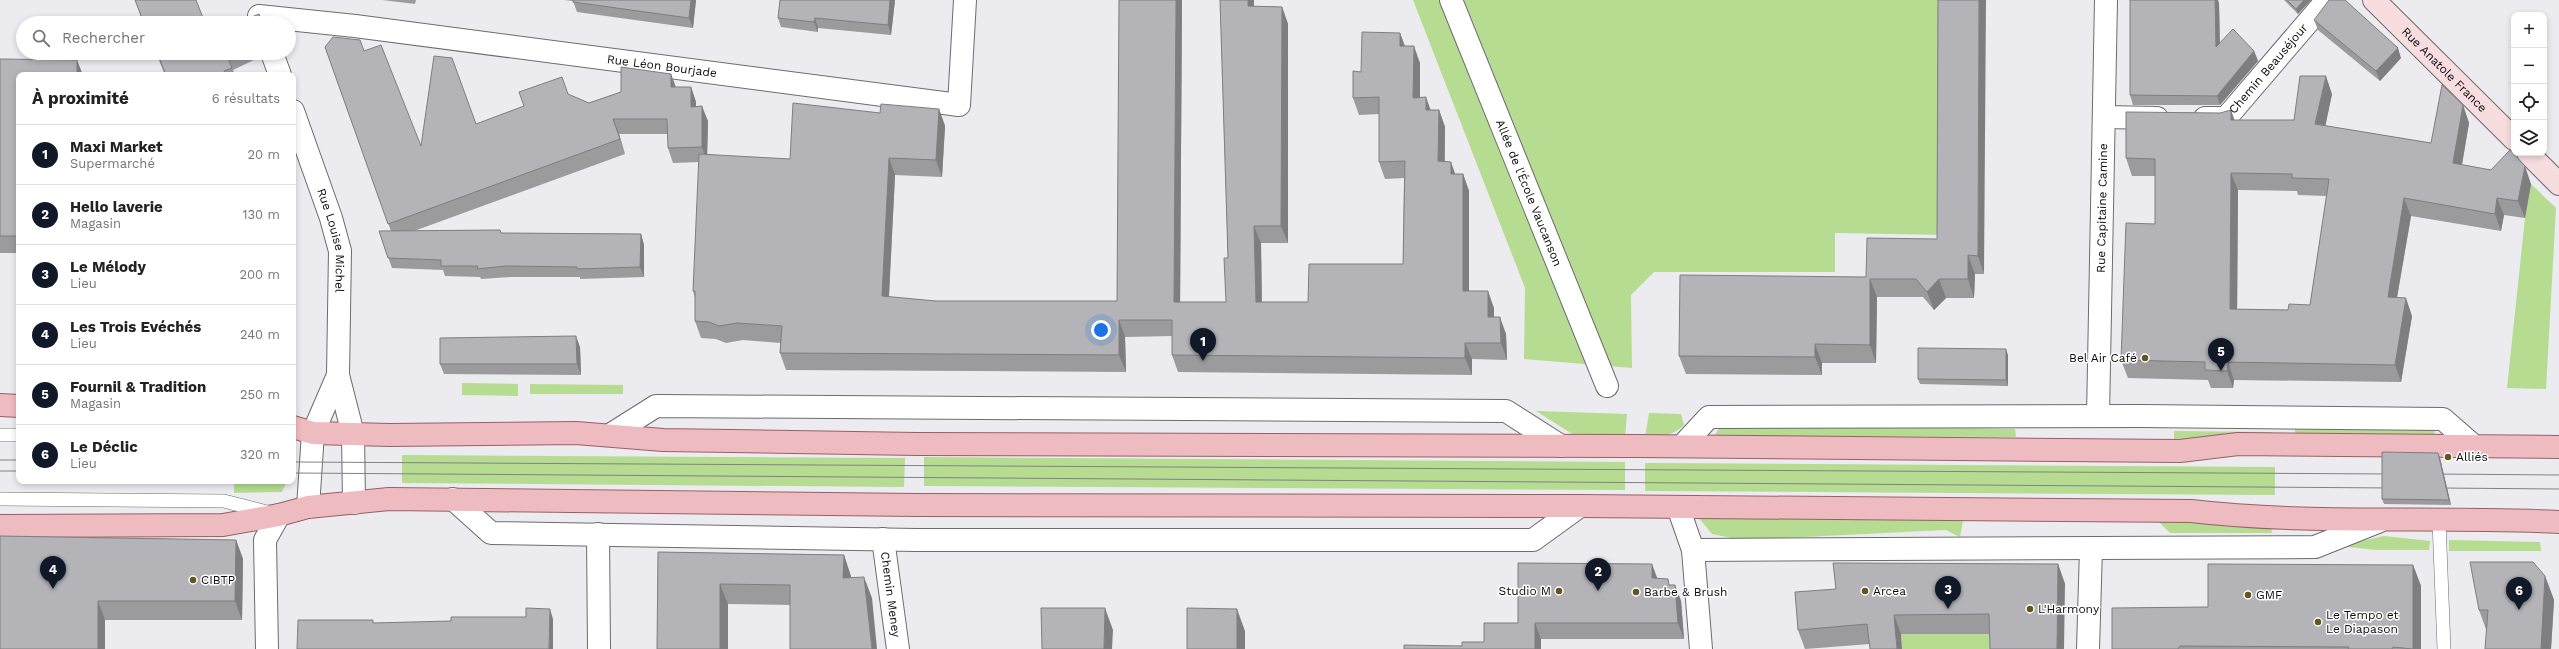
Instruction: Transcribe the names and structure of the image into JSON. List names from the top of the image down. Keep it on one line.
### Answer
{"streets":{"street":["Rue Léon Bourjade","Chemin Beauséjour","Rue Anatole France","Allée de l'École Vaucanson","Rue Capitaine Camine","Rue Louise Michel","Chemin Meney"]},"crossings":[["Chemin Beauséjour","Rue Capitaine Camine"]],"places":["Bel Air Café","Alliés","CIBTP","Studio M","Arcea","Barbe & Brush","GMF","L'Harmony","Le Tempo et Le Diapason"],"page":{"map_buttons":["+","−"],"search":"Rechercher","heading":["À proximité","6 résultats"],"list":[{"mark":"1","name":"Maxi Market","note":"Supermarché","value":"20 m"},{"mark":"2","name":"Hello laverie","note":"Magasin","value":"130 m"},{"mark":"3","name":"Le Mélody","note":"Lieu","value":"200 m"},{"mark":"4","name":"Les Trois Evéchés","note":"Lieu","value":"240 m"},{"mark":"5","name":"Fournil & Tradition","note":"Magasin","value":"250 m"},{"mark":"6","name":"Le Déclic","note":"Lieu","value":"320 m"}],"pins":["1","5","4","2","3","6"]}}
